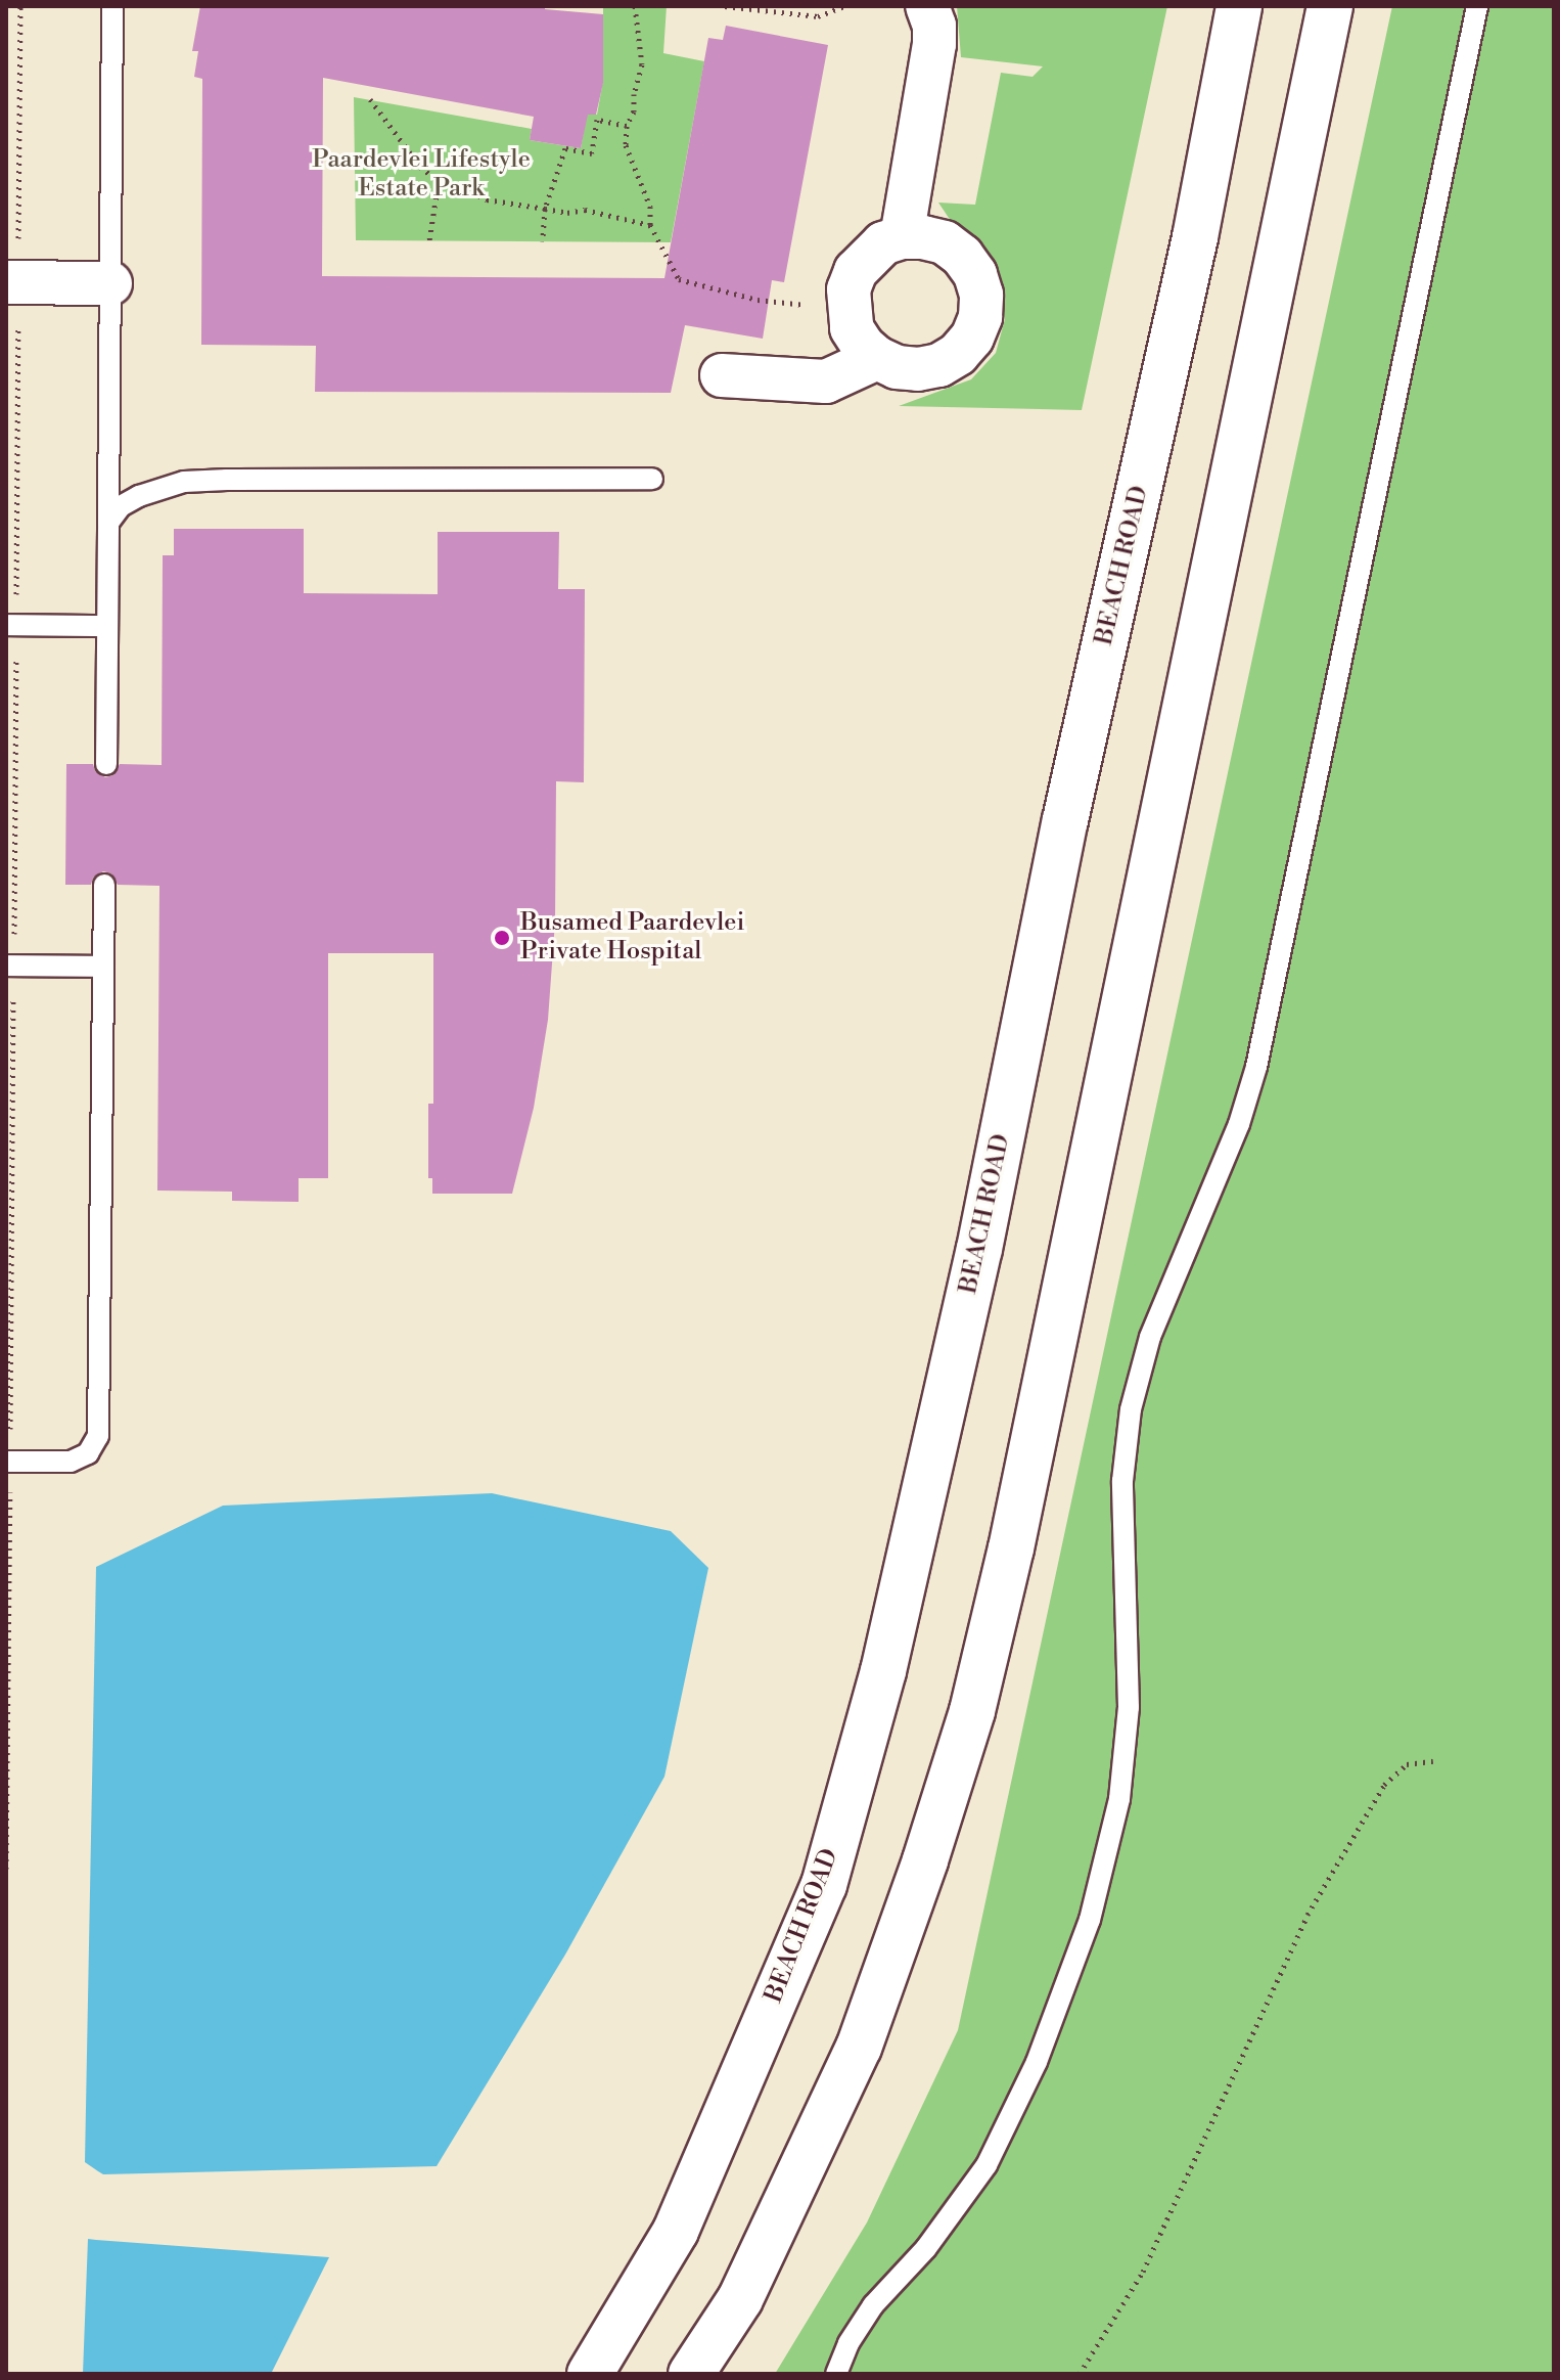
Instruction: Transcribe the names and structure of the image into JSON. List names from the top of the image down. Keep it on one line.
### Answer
{"streets":{"main road":["BEACH ROAD"]},"parks":["Paardevlei Lifestyle Estate Park"],"places":["Busamed Paardevlei Private Hospital"]}
